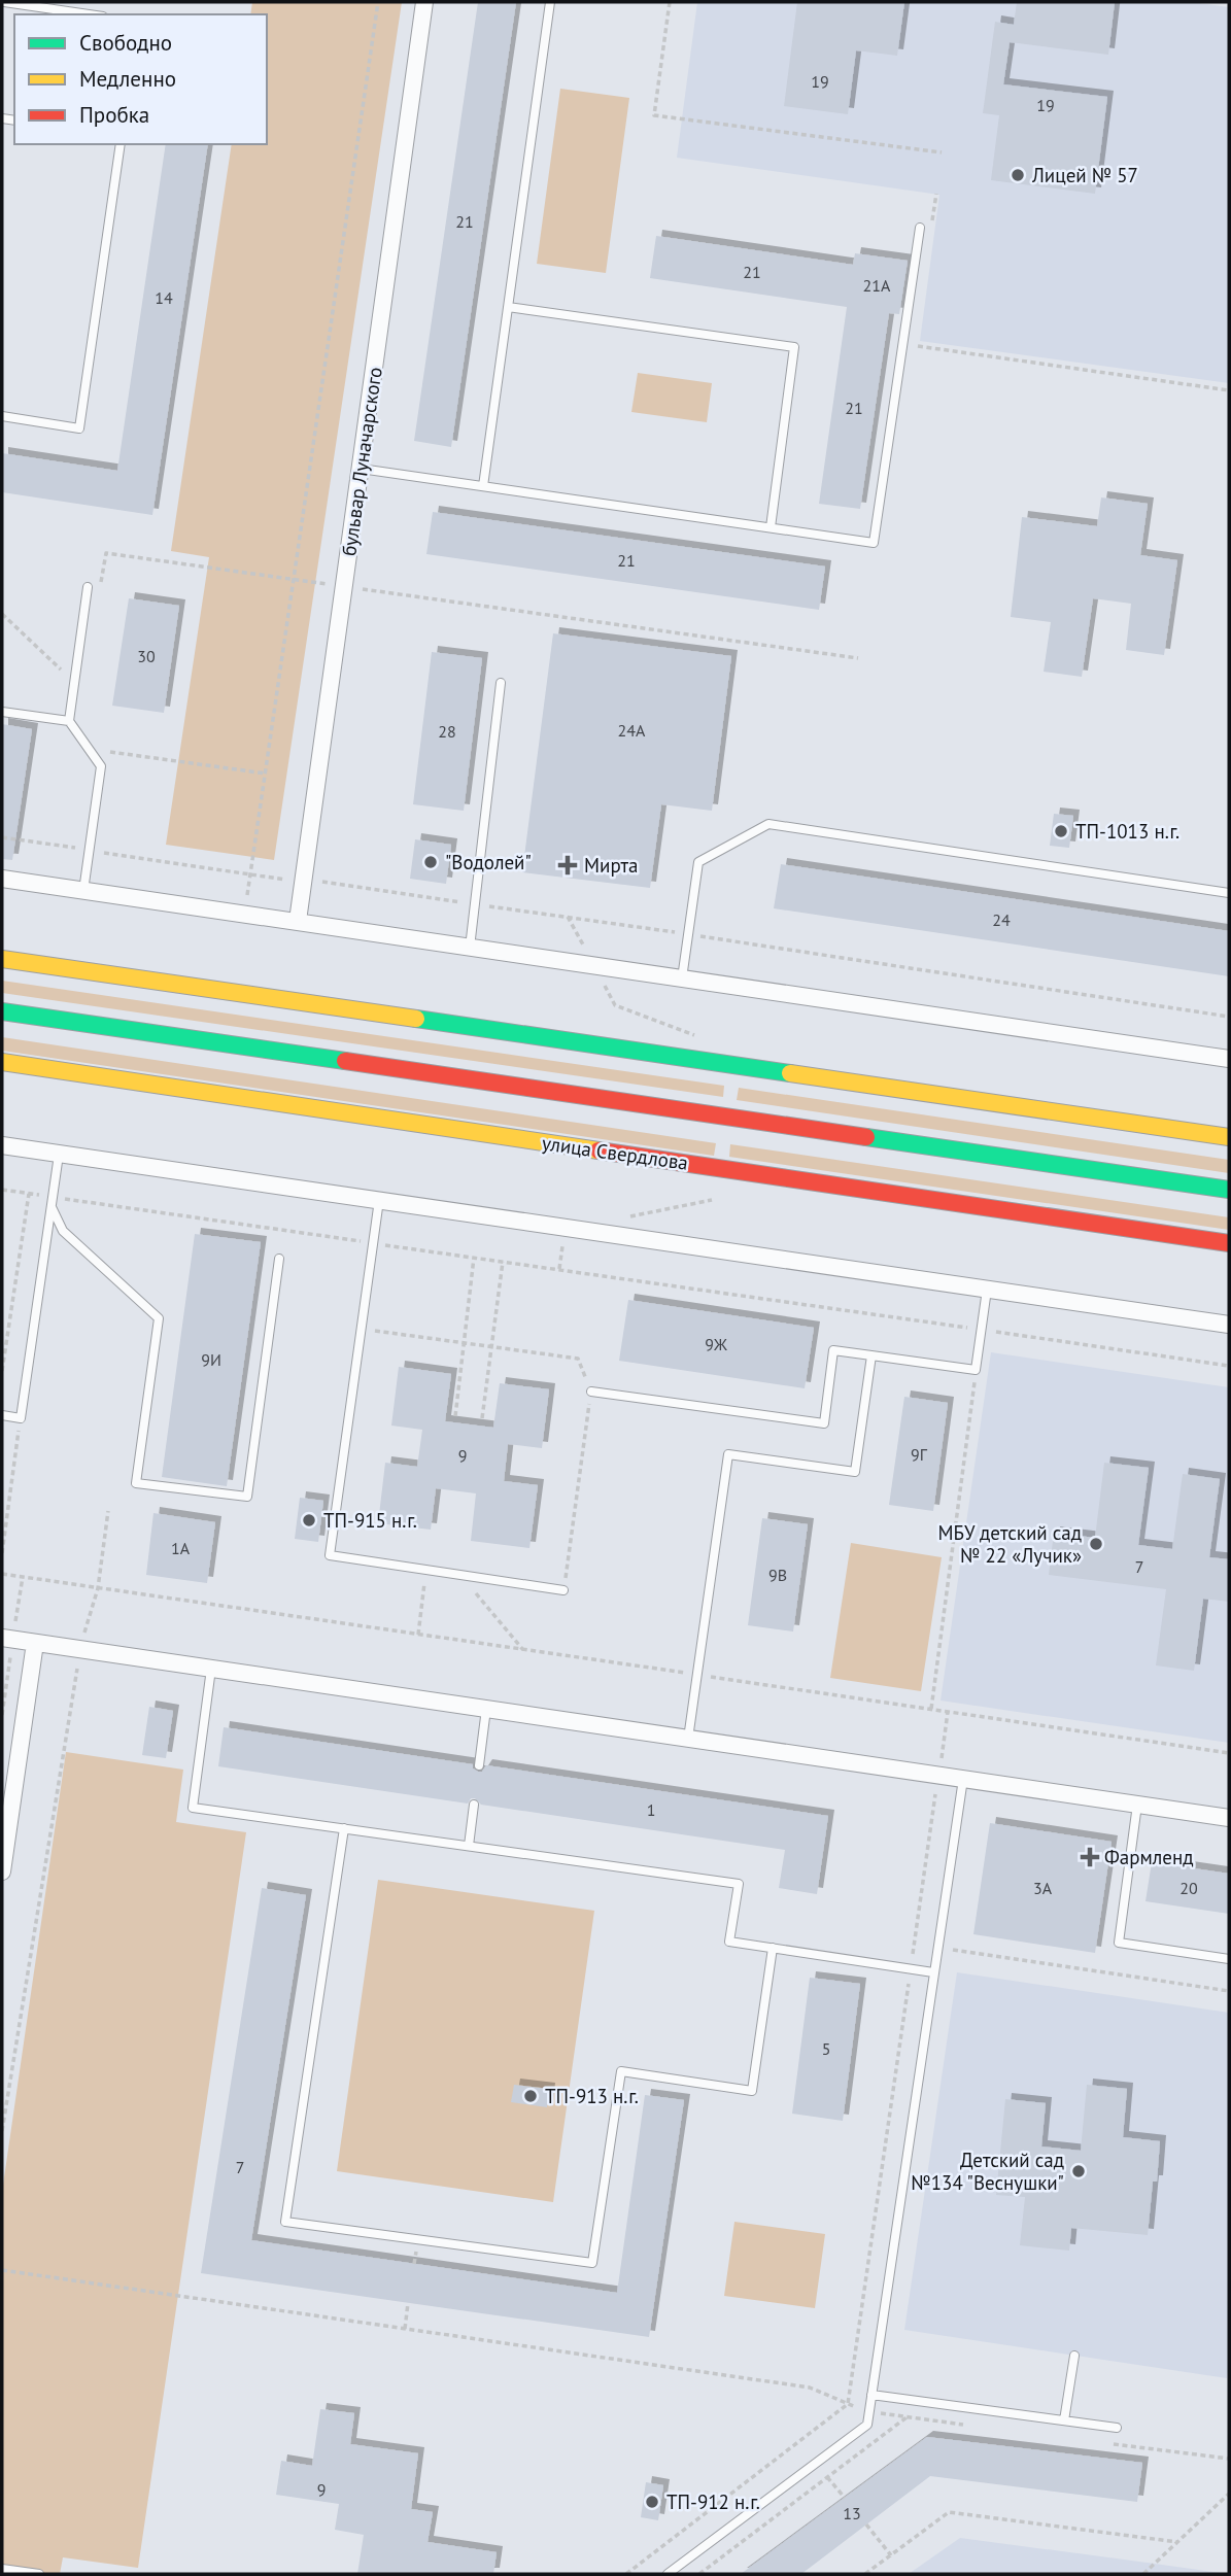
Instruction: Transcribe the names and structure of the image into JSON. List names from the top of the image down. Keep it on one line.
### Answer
{"streets":{"main road":["улица Свердлова"],"street":["бульвар Луначарского"]},"places":{"other":["Лицей № 57","ТП-1013 н.г.","\"Водолей\"","ТП-915 н.г.","МБУ детский сад № 22 «Лучик»","ТП-913 н.г.","Детский сад №134 \"Веснушки\"","ТП-912 н.г."],"health":["Мирта","Фармленд"]},"house_numbers":["19","19","21","21","21А","14","21","21","30","24А","28","24","9Ж","9И","9Г","9","1А","7","9В","1","3А","20","5","7","9","13"],"legend":["Свободно","Медленно","Пробка"]}
